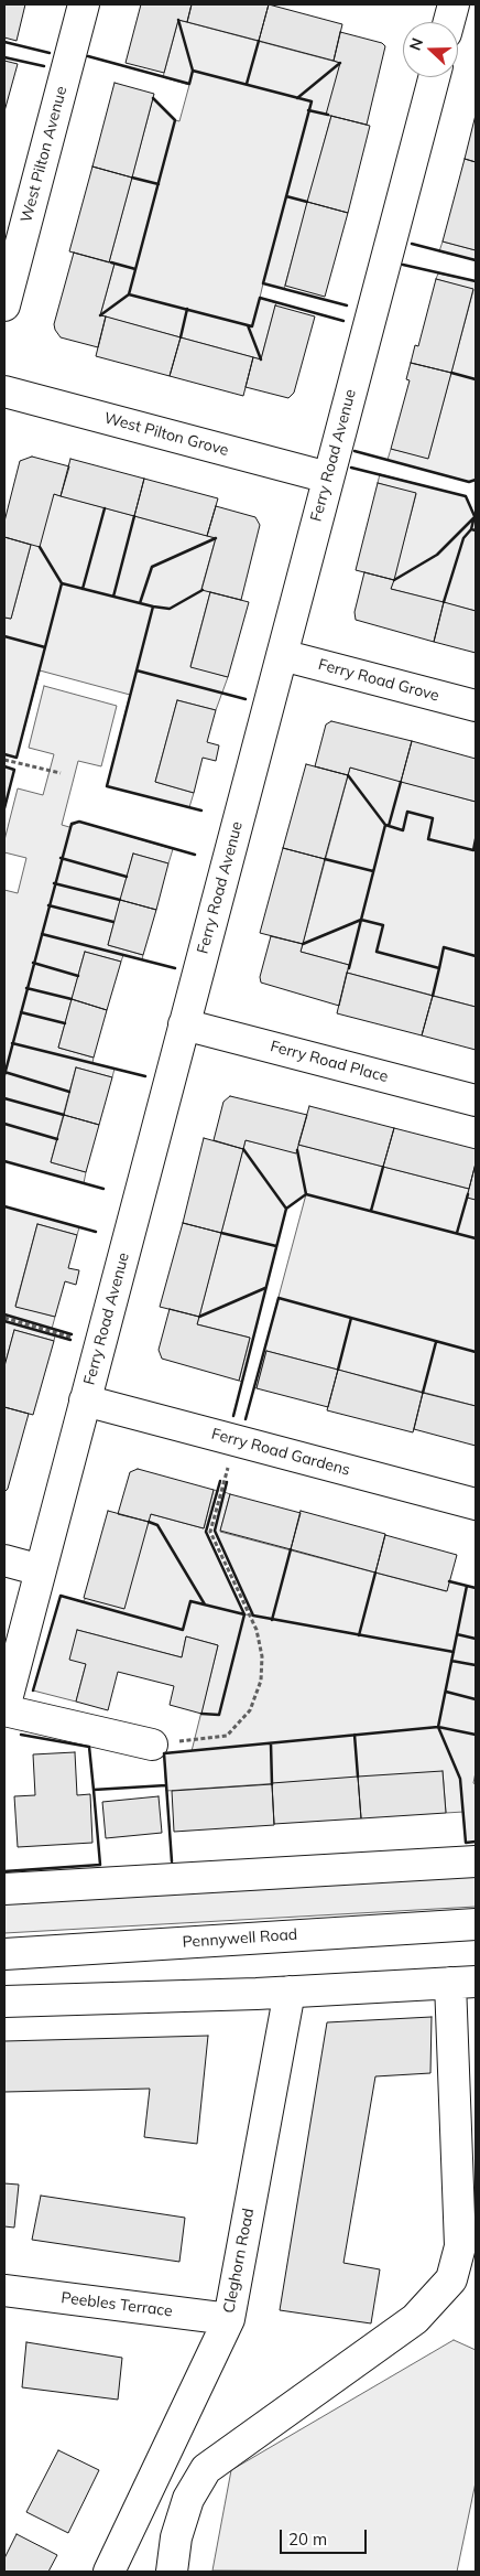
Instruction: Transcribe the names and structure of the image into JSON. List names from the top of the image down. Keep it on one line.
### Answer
{"streets":{"street":["West Pilton Avenue","West Pilton Grove","Ferry Road Avenue","Ferry Road Grove","Ferry Road Place","Ferry Road Gardens","Pennywell Road","Cleghorn Road","Peebles Terrace"]},"crossings":[["West Pilton Grove","Ferry Road Avenue"],["Ferry Road Avenue","Ferry Road Grove"],["Ferry Road Avenue","Ferry Road Place"],["Ferry Road Avenue","Ferry Road Gardens"],["Cleghorn Road","Peebles Terrace"]],"scale_bar":"20 m","north":"left"}
